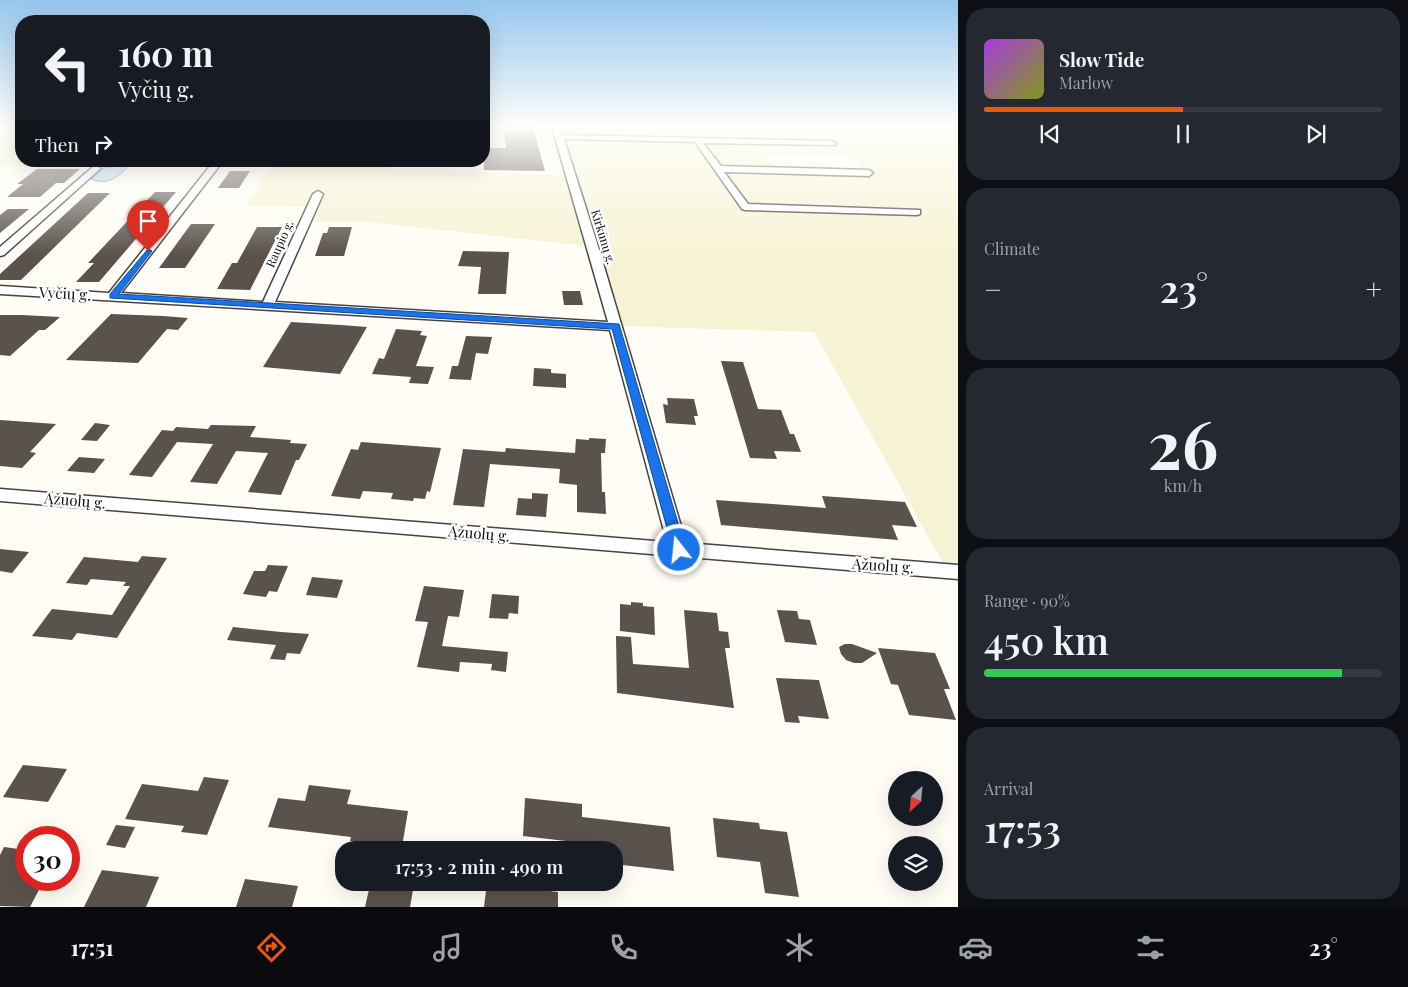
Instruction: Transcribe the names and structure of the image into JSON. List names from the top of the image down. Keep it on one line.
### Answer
{"streets":{"street":["Kirkūnų g.","Raupio g.","Vyčių g.","Ąžuolų g."]},"crossings":[["Kirkūnų g.","Vyčių g."],["Raupio g.","Vyčių g."]],"north":"bottom left","page":{"turn":["160 m","Vyčių g."],"song":["Slow Tide","Marlow"],"then":"Then","tile":["Climate",["26","km/h"],["Range · 90%","450 km"],["Arrival","17:53"]],"heat":["−","23°","+"],"limit":"30","trip":"17:53 · 2 min · 490 m","tabs":["17:51","23°"]}}
